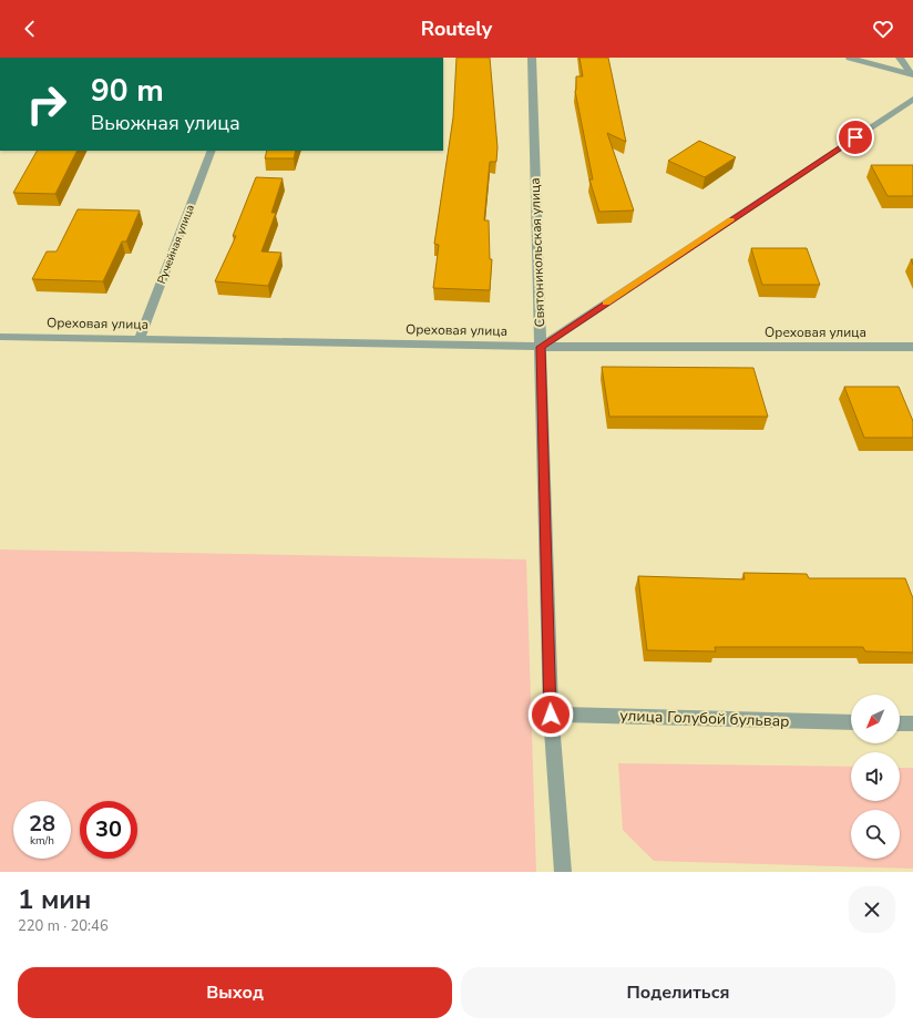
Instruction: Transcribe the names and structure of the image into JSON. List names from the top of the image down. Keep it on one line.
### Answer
{"streets":{"street":["Ручейная улица","Святоникольская улица","Ореховая улица","улица Голубой бульвар"]},"crossings":[["Ручейная улица","Ореховая улица"],["Святоникольская улица","Ореховая улица"],["Святоникольская улица","улица Голубой бульвар"]],"north":"bottom left","page":{"header":"Routely","turn":["90 m","Вьюжная улица"],"speed":"28 km/h","limit":"30","heading":["1 мин","220 m · 20:46"],"buttons":["Выход","Поделиться"]}}
